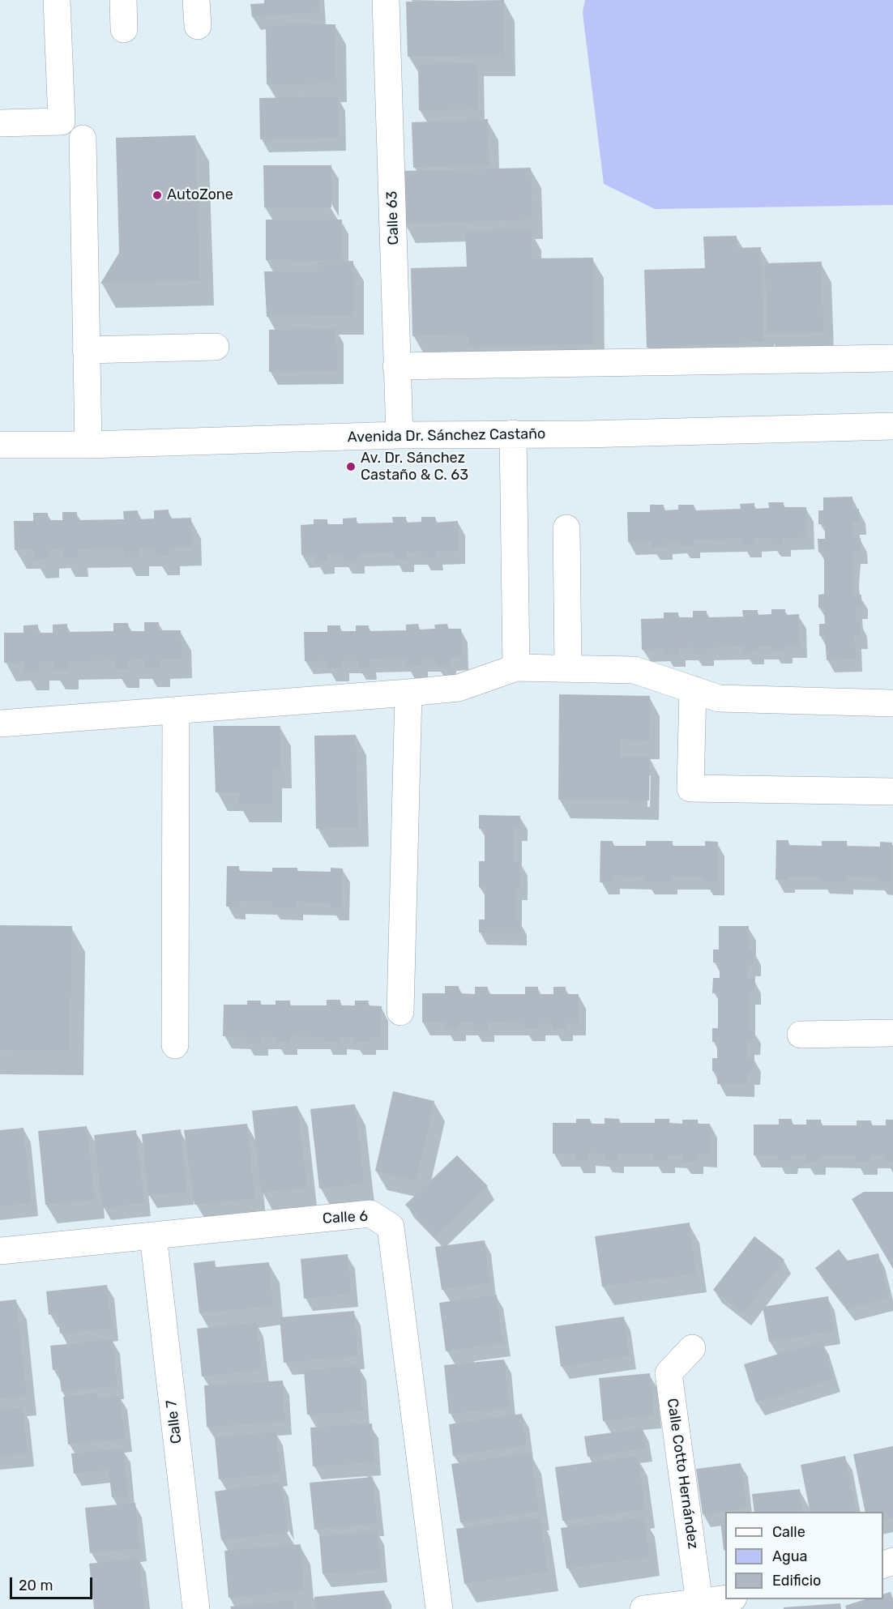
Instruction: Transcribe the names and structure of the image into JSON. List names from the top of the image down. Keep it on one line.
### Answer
{"streets":{"street":["Calle 63","Avenida Dr. Sánchez Castaño","Calle 6","Calle 7","Calle Cotto Hernández"]},"crossings":[["Calle 63","Avenida Dr. Sánchez Castaño"],["Calle 6","Calle 7"]],"places":["AutoZone","Av. Dr. Sánchez Castaño & C. 63"],"legend":["Calle","Agua","Edificio"],"scale_bar":"20 m"}
